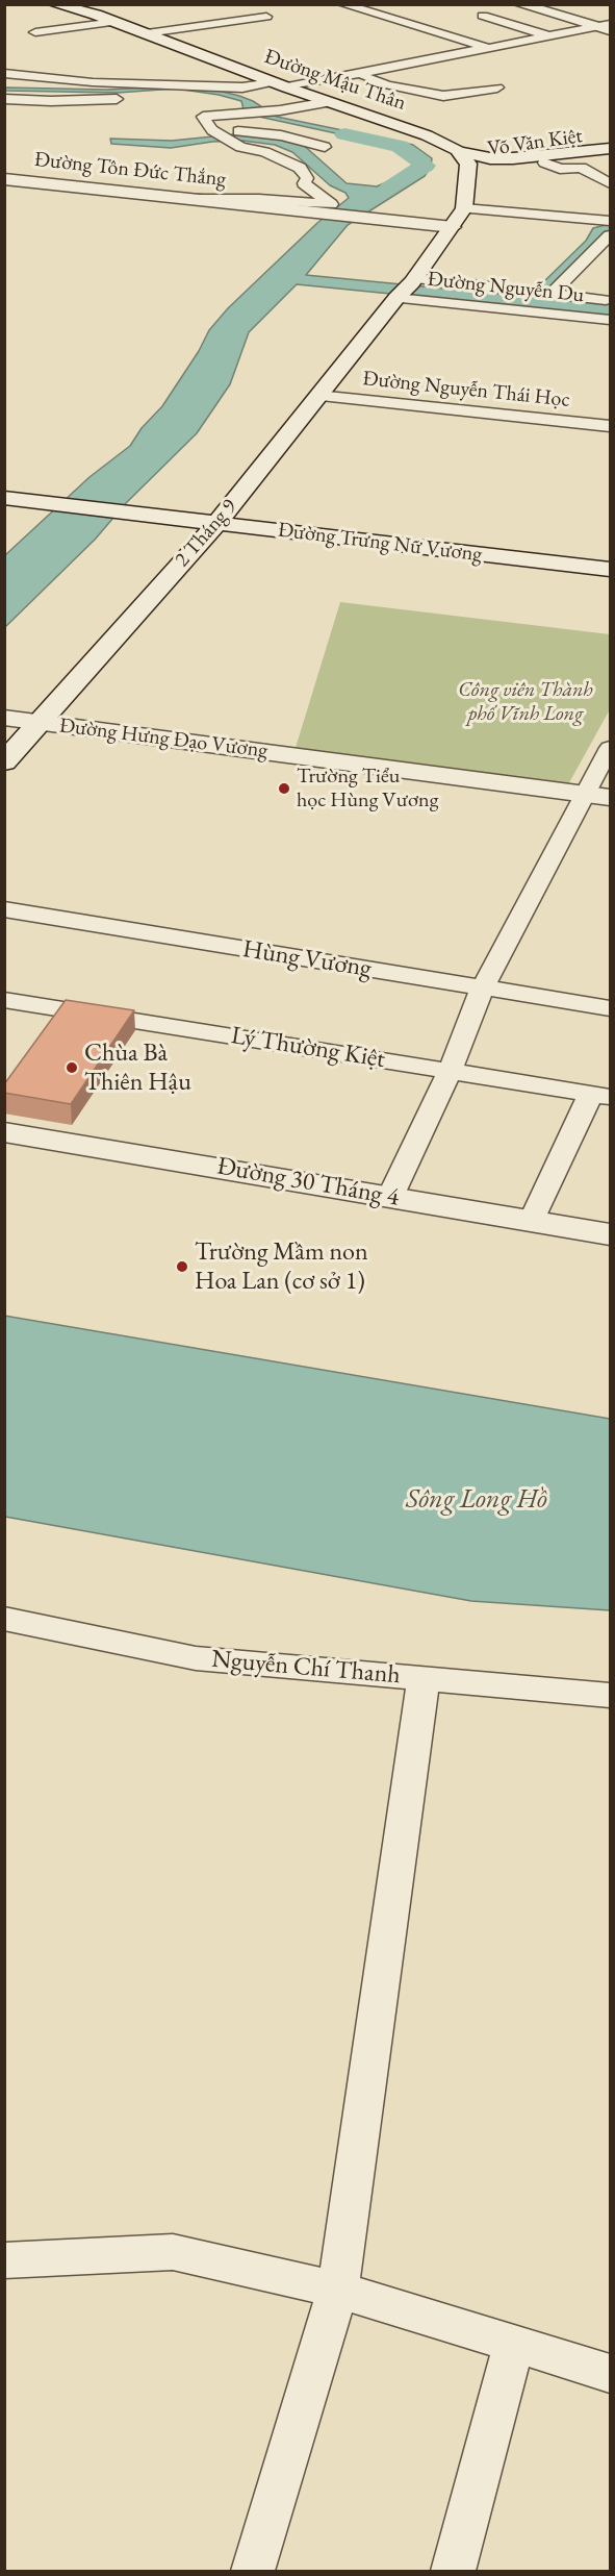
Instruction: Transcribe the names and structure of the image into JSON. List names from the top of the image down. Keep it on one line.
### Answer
{"streets":{"main road":["Đường Mậu Thân","Võ Văn Kiệt","Đường Tôn Đức Thắng","2 Tháng 9","Đường Trưng Nữ Vương","Đường Hưng Đạo Vương","Đường 30 Tháng 4"],"street":["Đường Nguyễn Du","Đường Nguyễn Thái Học","Hùng Vương","Lý Thường Kiệt","Nguyễn Chí Thanh"]},"crossings":[["Đường Mậu Thân","Võ Văn Kiệt"],["Đường Nguyễn Du","2 Tháng 9"],["Đường Nguyễn Thái Học","2 Tháng 9"],["2 Tháng 9","Đường Trưng Nữ Vương"],["2 Tháng 9","Đường Hưng Đạo Vương"]],"water":["Sông Long Hồ"],"parks":["Công viên Thành phố Vĩnh Long"],"places":["Trường Tiểu học Hùng Vương","Chùa Bà Thiên Hậu","Trường Mầm non Hoa Lan (cơ sở 1)"]}
